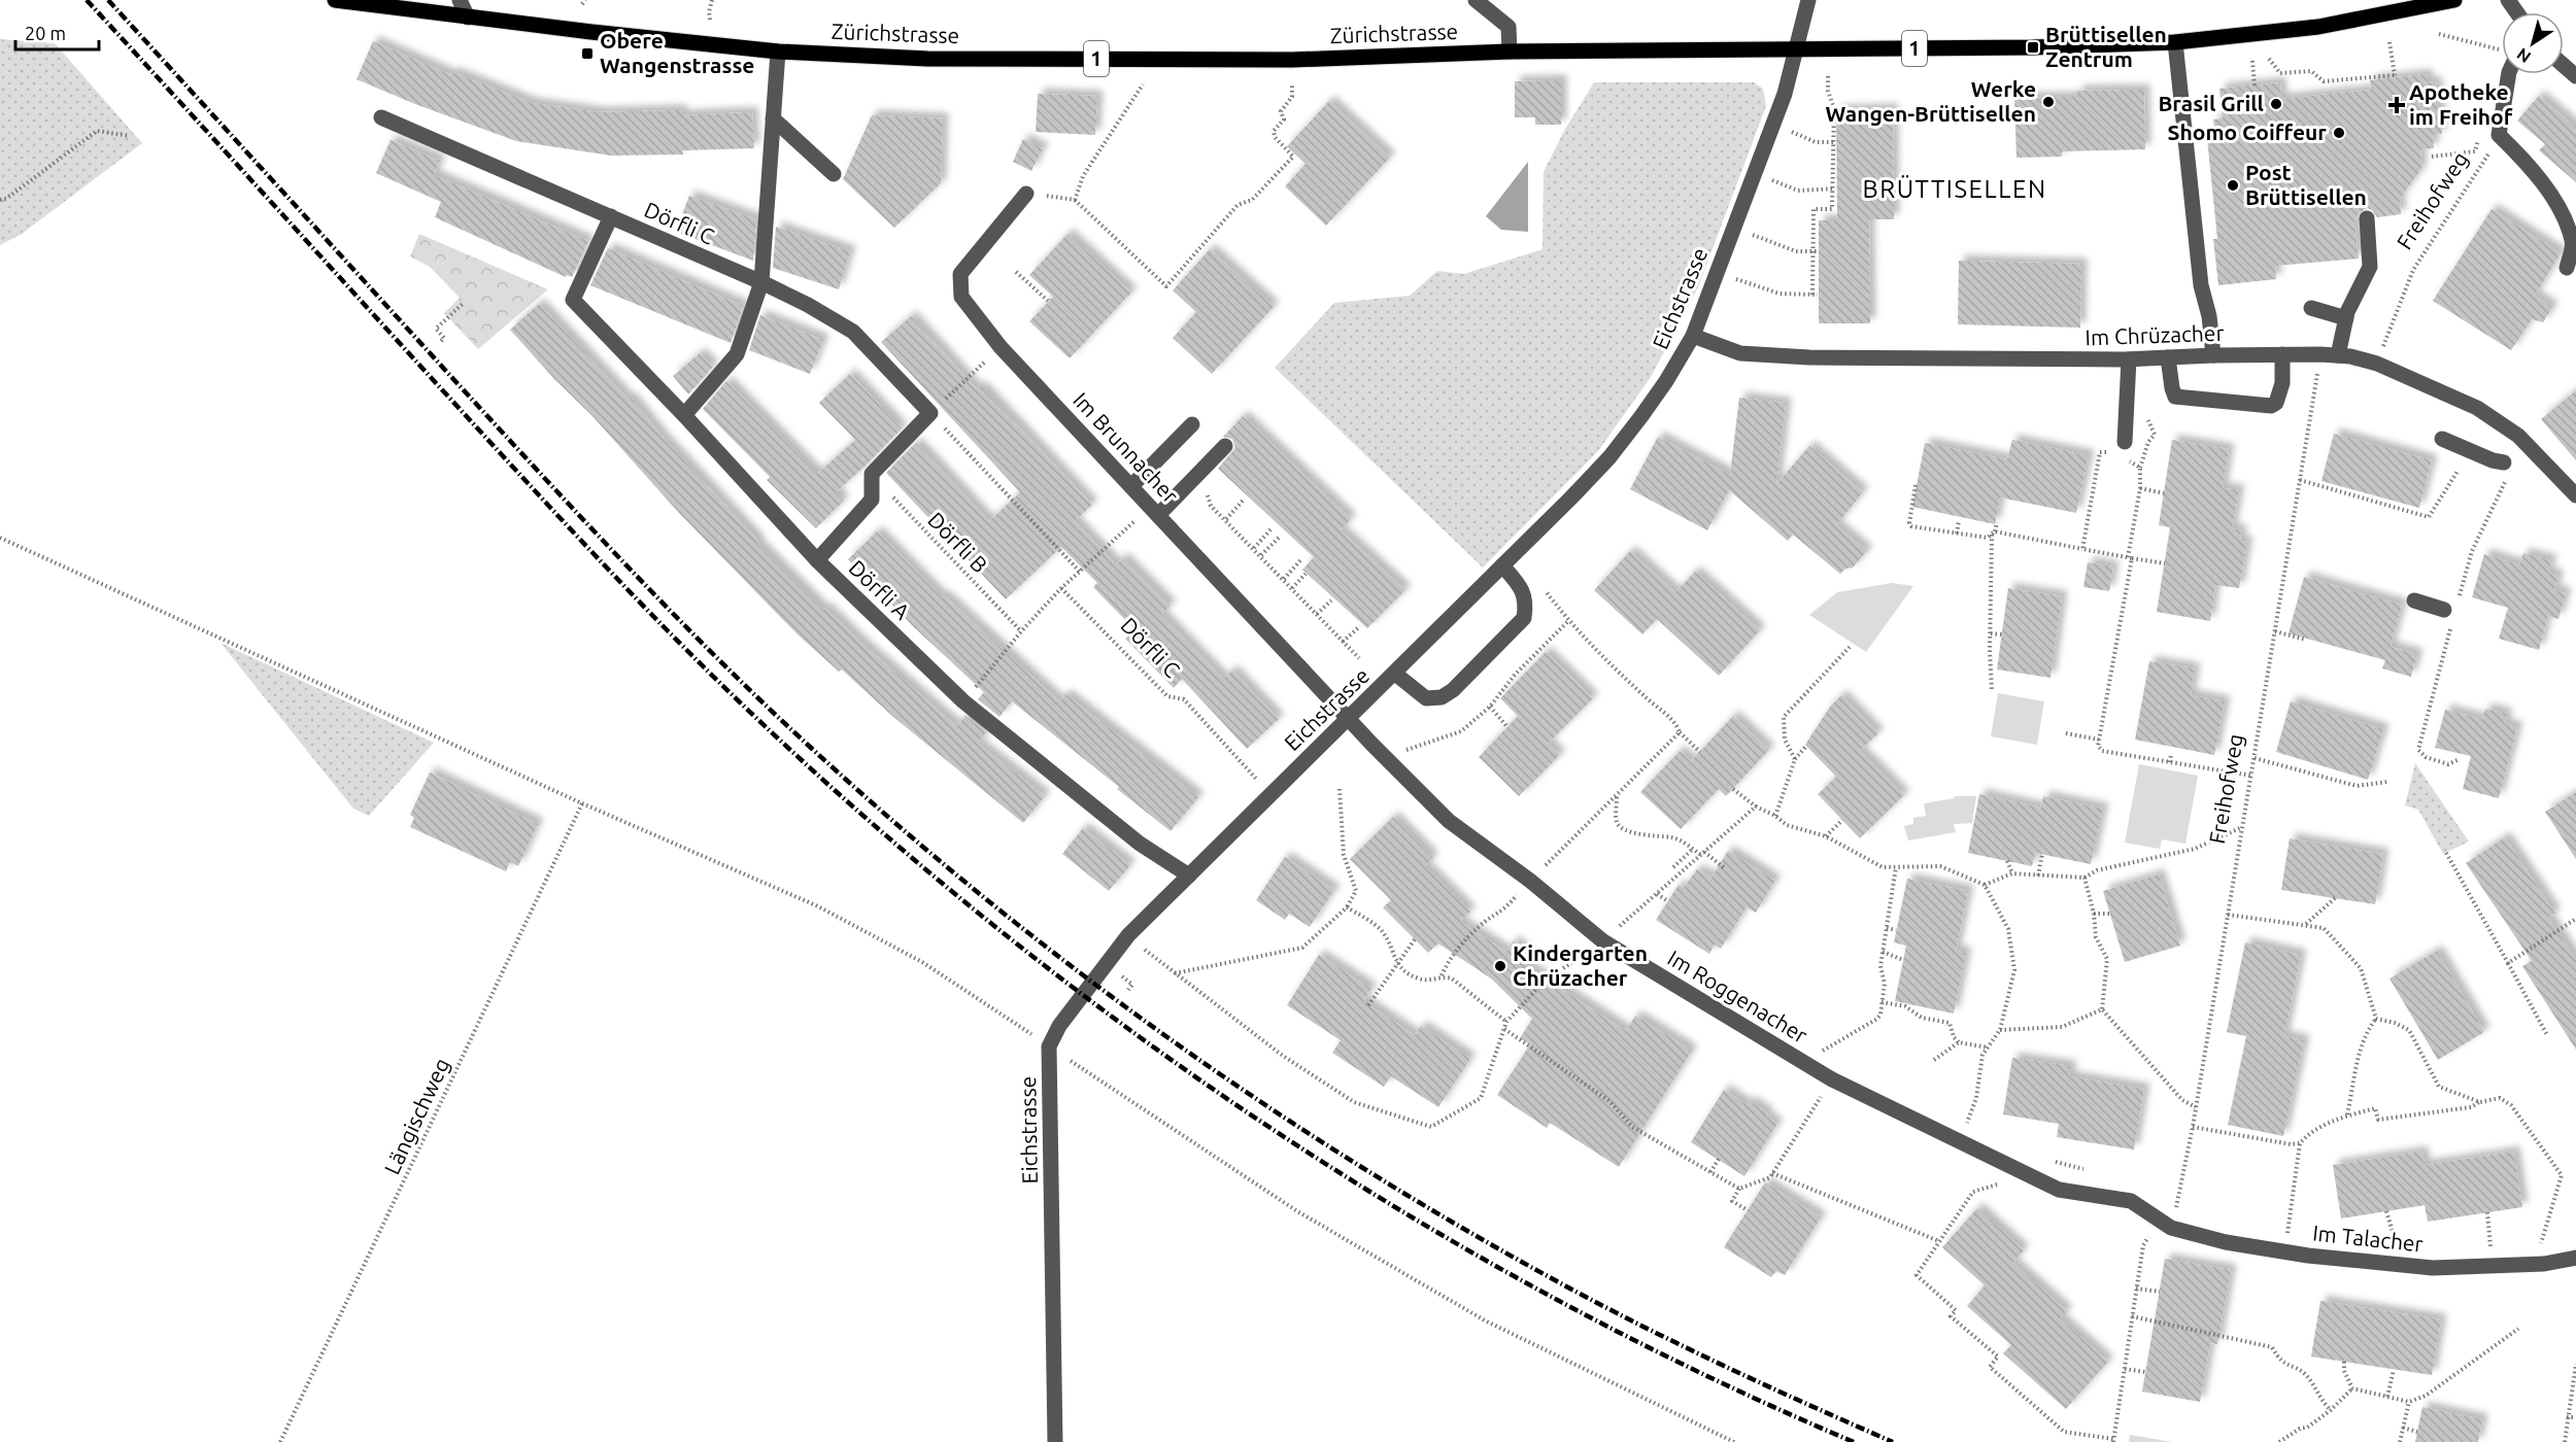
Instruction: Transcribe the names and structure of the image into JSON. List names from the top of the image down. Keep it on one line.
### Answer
{"streets":{"main road":["Zürichstrasse","1"],"street":["Dörfli C","Eichstrasse","Im Chrüzacher","Im Brunnacher","Dörfli A","Im Roggenacher","Im Talacher"],"path":["Freihofweg","Dörfli B","Längischweg"]},"crossings":[["Zürichstrasse","Eichstrasse"],["Freihofweg","Im Chrüzacher"],["Freihofweg","Im Roggenacher"],["Freihofweg","Im Talacher"],["Dörfli C","Dörfli A"],["Eichstrasse","Im Chrüzacher"],["Eichstrasse","Im Brunnacher"],["Eichstrasse","Dörfli A"],["Eichstrasse","Im Roggenacher"],["Im Brunnacher","Im Roggenacher"],["Im Roggenacher","Im Talacher"]],"districts":["BRÜTTISELLEN"],"places":{"transit":["Brüttisellen Zentrum","Obere Wangenstrasse"],"other":["Werke Wangen-Brüttisellen","Brasil Grill","Shomo Coiffeur","Post Brüttisellen","Kindergarten Chrüzacher"],"health":["Apotheke im Freihof"]},"scale_bar":"20 m","north":"bottom left"}
